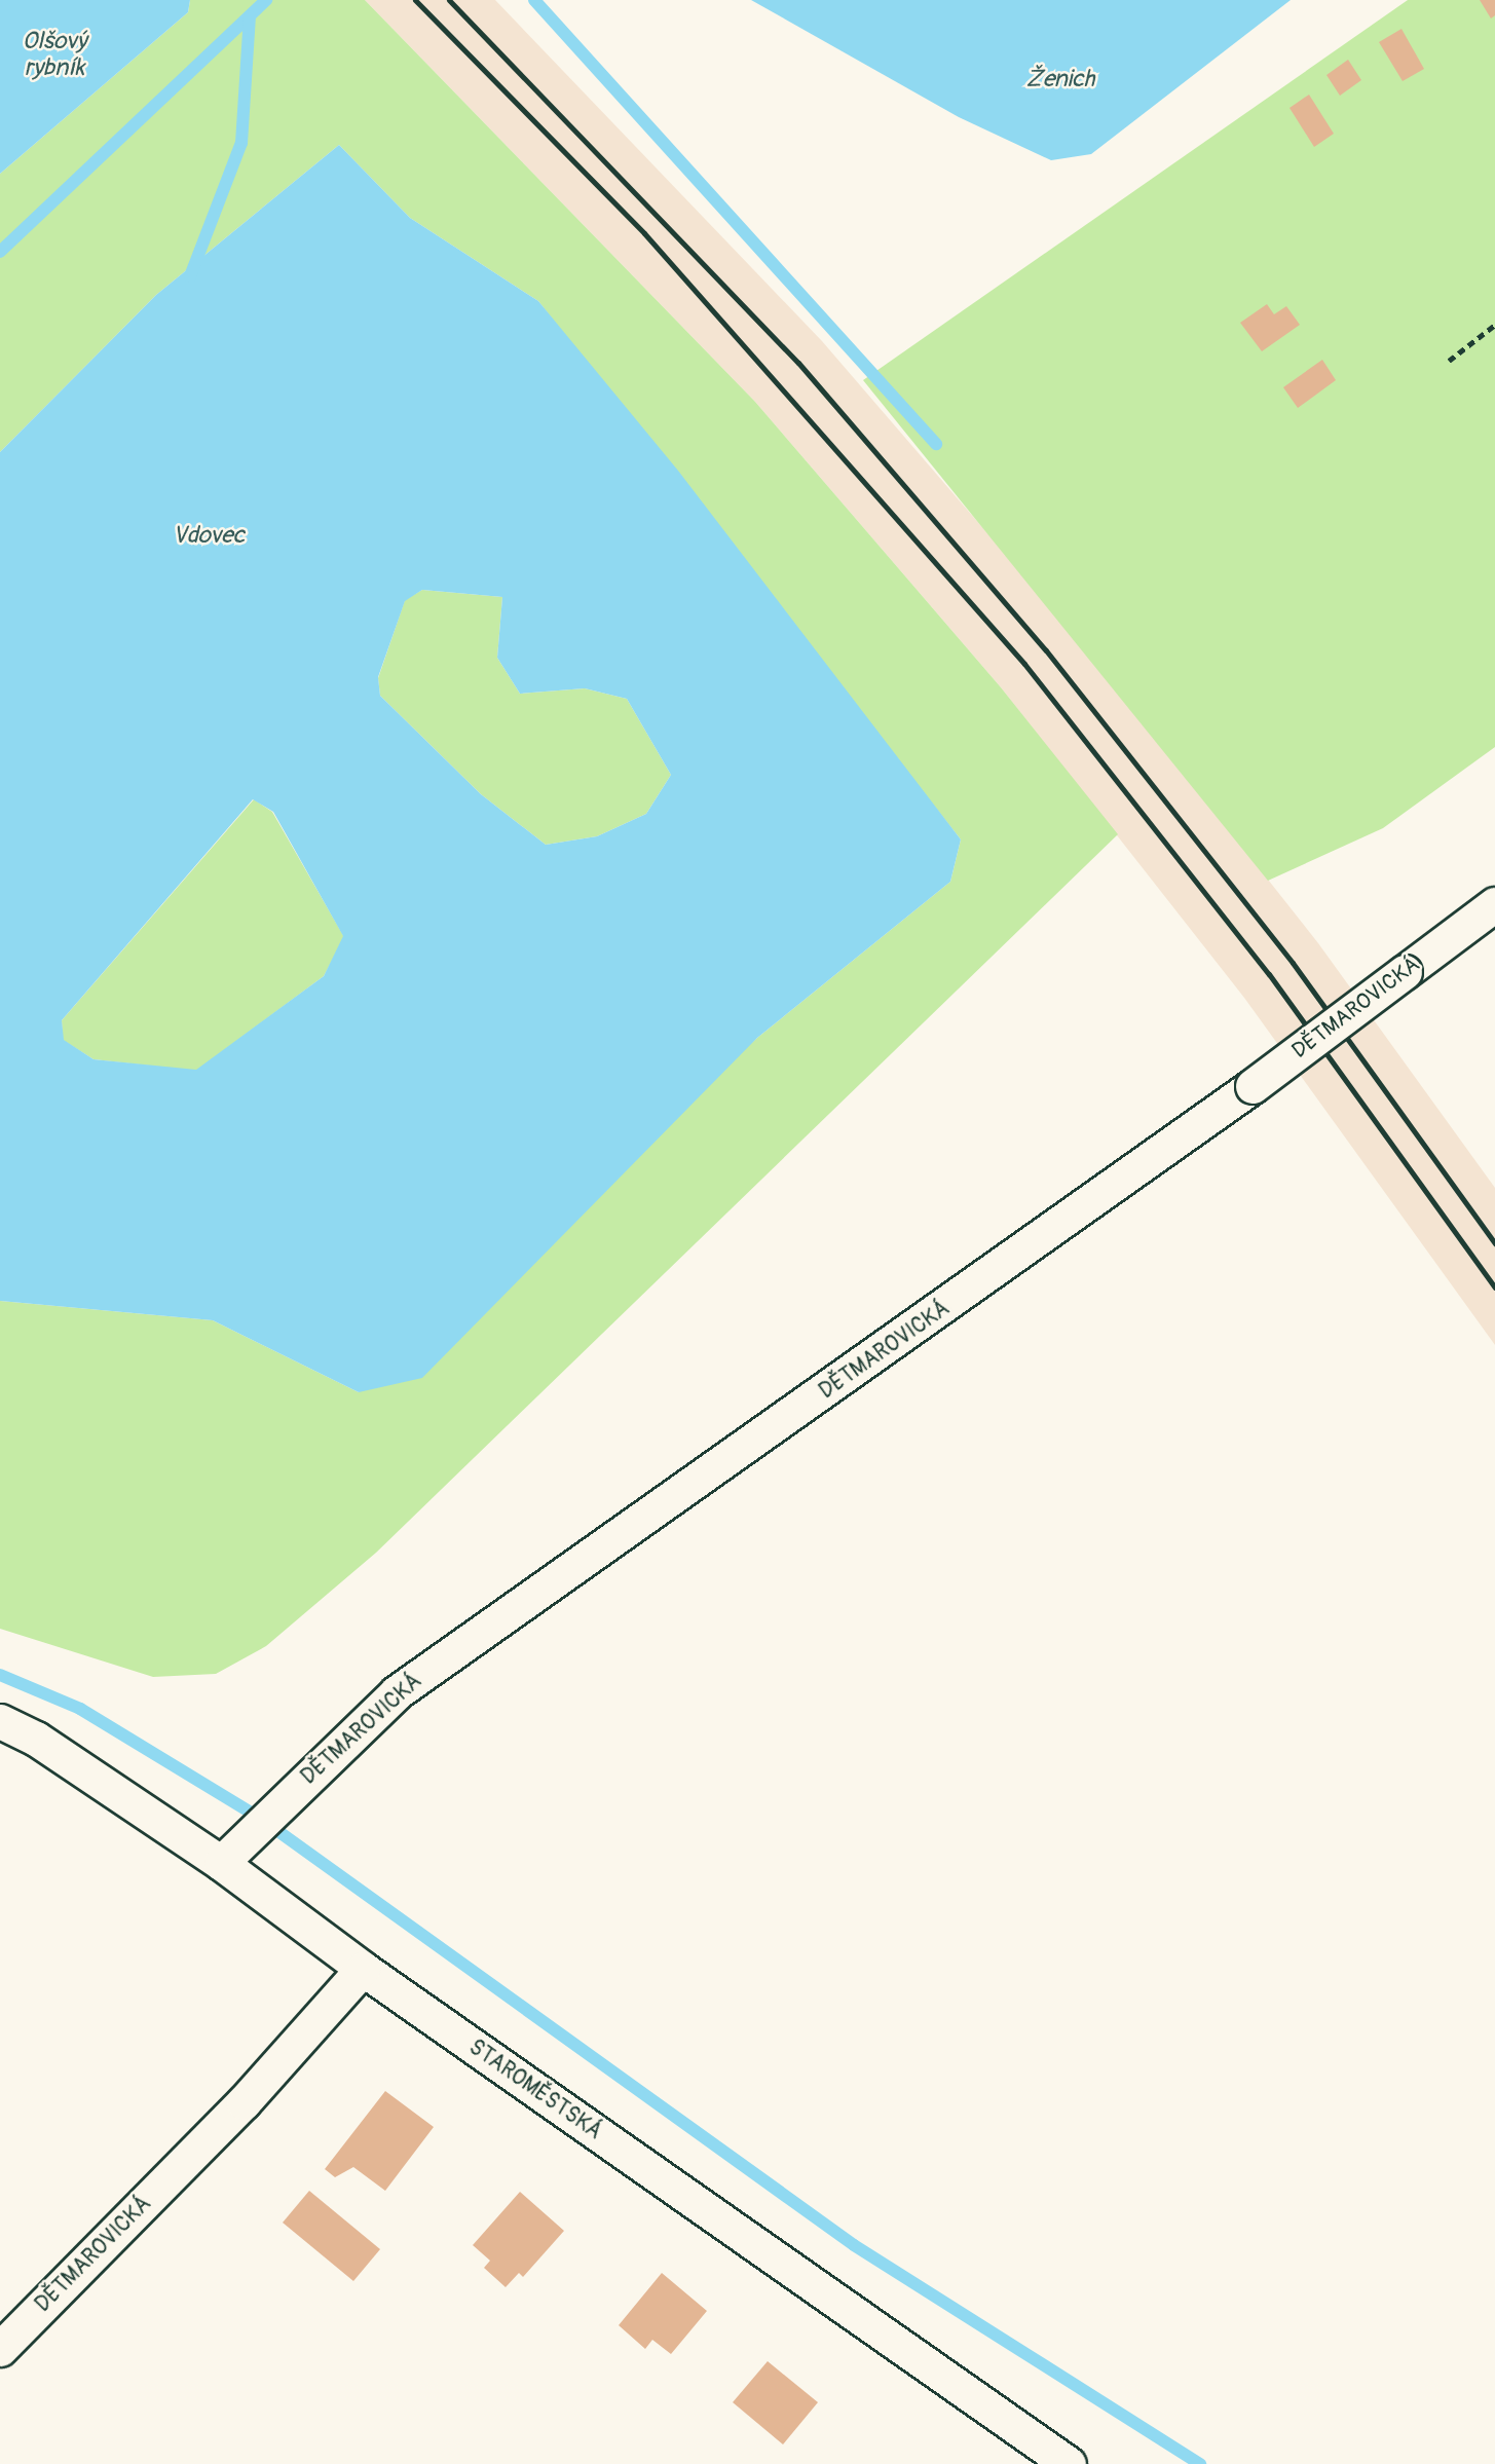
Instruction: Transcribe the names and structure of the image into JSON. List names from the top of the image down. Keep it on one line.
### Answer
{"streets":{"street":["DĚTMAROVICKÁ","STAROMĚSTSKÁ"]},"crossings":[["DĚTMAROVICKÁ","STAROMĚSTSKÁ"]],"water":["Olšový rybník","Ženich","Vdovec"]}
